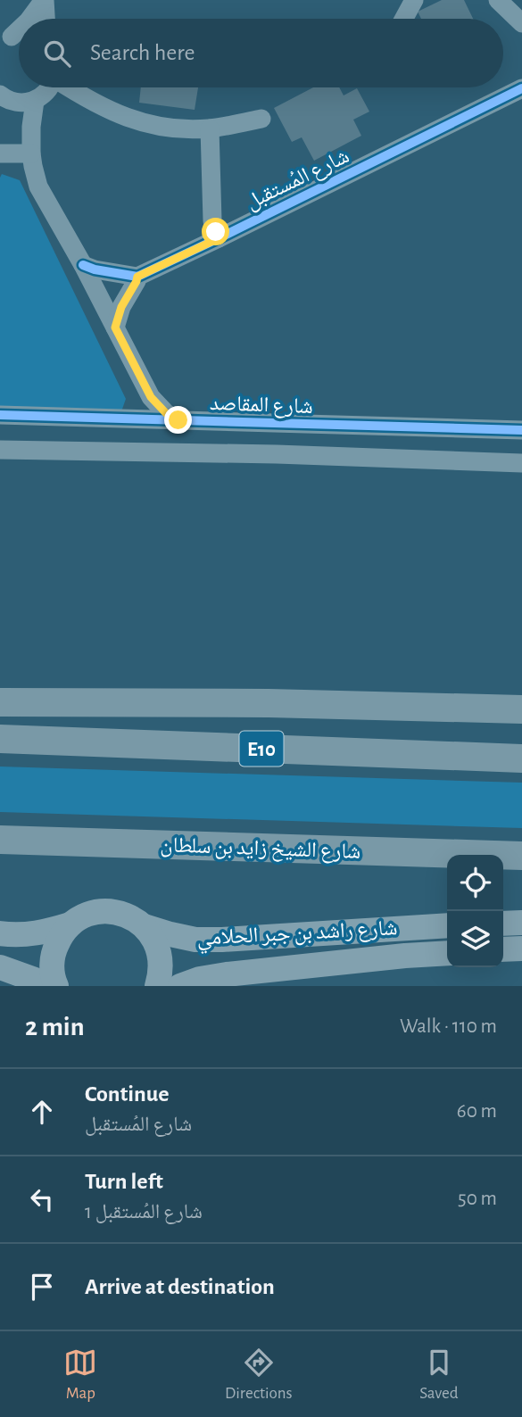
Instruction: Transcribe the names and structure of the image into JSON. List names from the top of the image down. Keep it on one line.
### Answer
{"streets":{"highway":["E10","شارع الشيخ زايد بن سلطان"],"main road":["شارع راشد بن جبر الحلامي"],"street":["شارع المُستقبل","شارع المقاصد"]},"page":{"search":"Search here","heading":["2 min","Walk · 110 m"],"list":[["Continue","شارع المُستقبل","60 m"],["Turn left","شارع المُستقبل 1","50 m"],"Arrive at destination"],"nav":["Map","Directions","Saved"]}}
